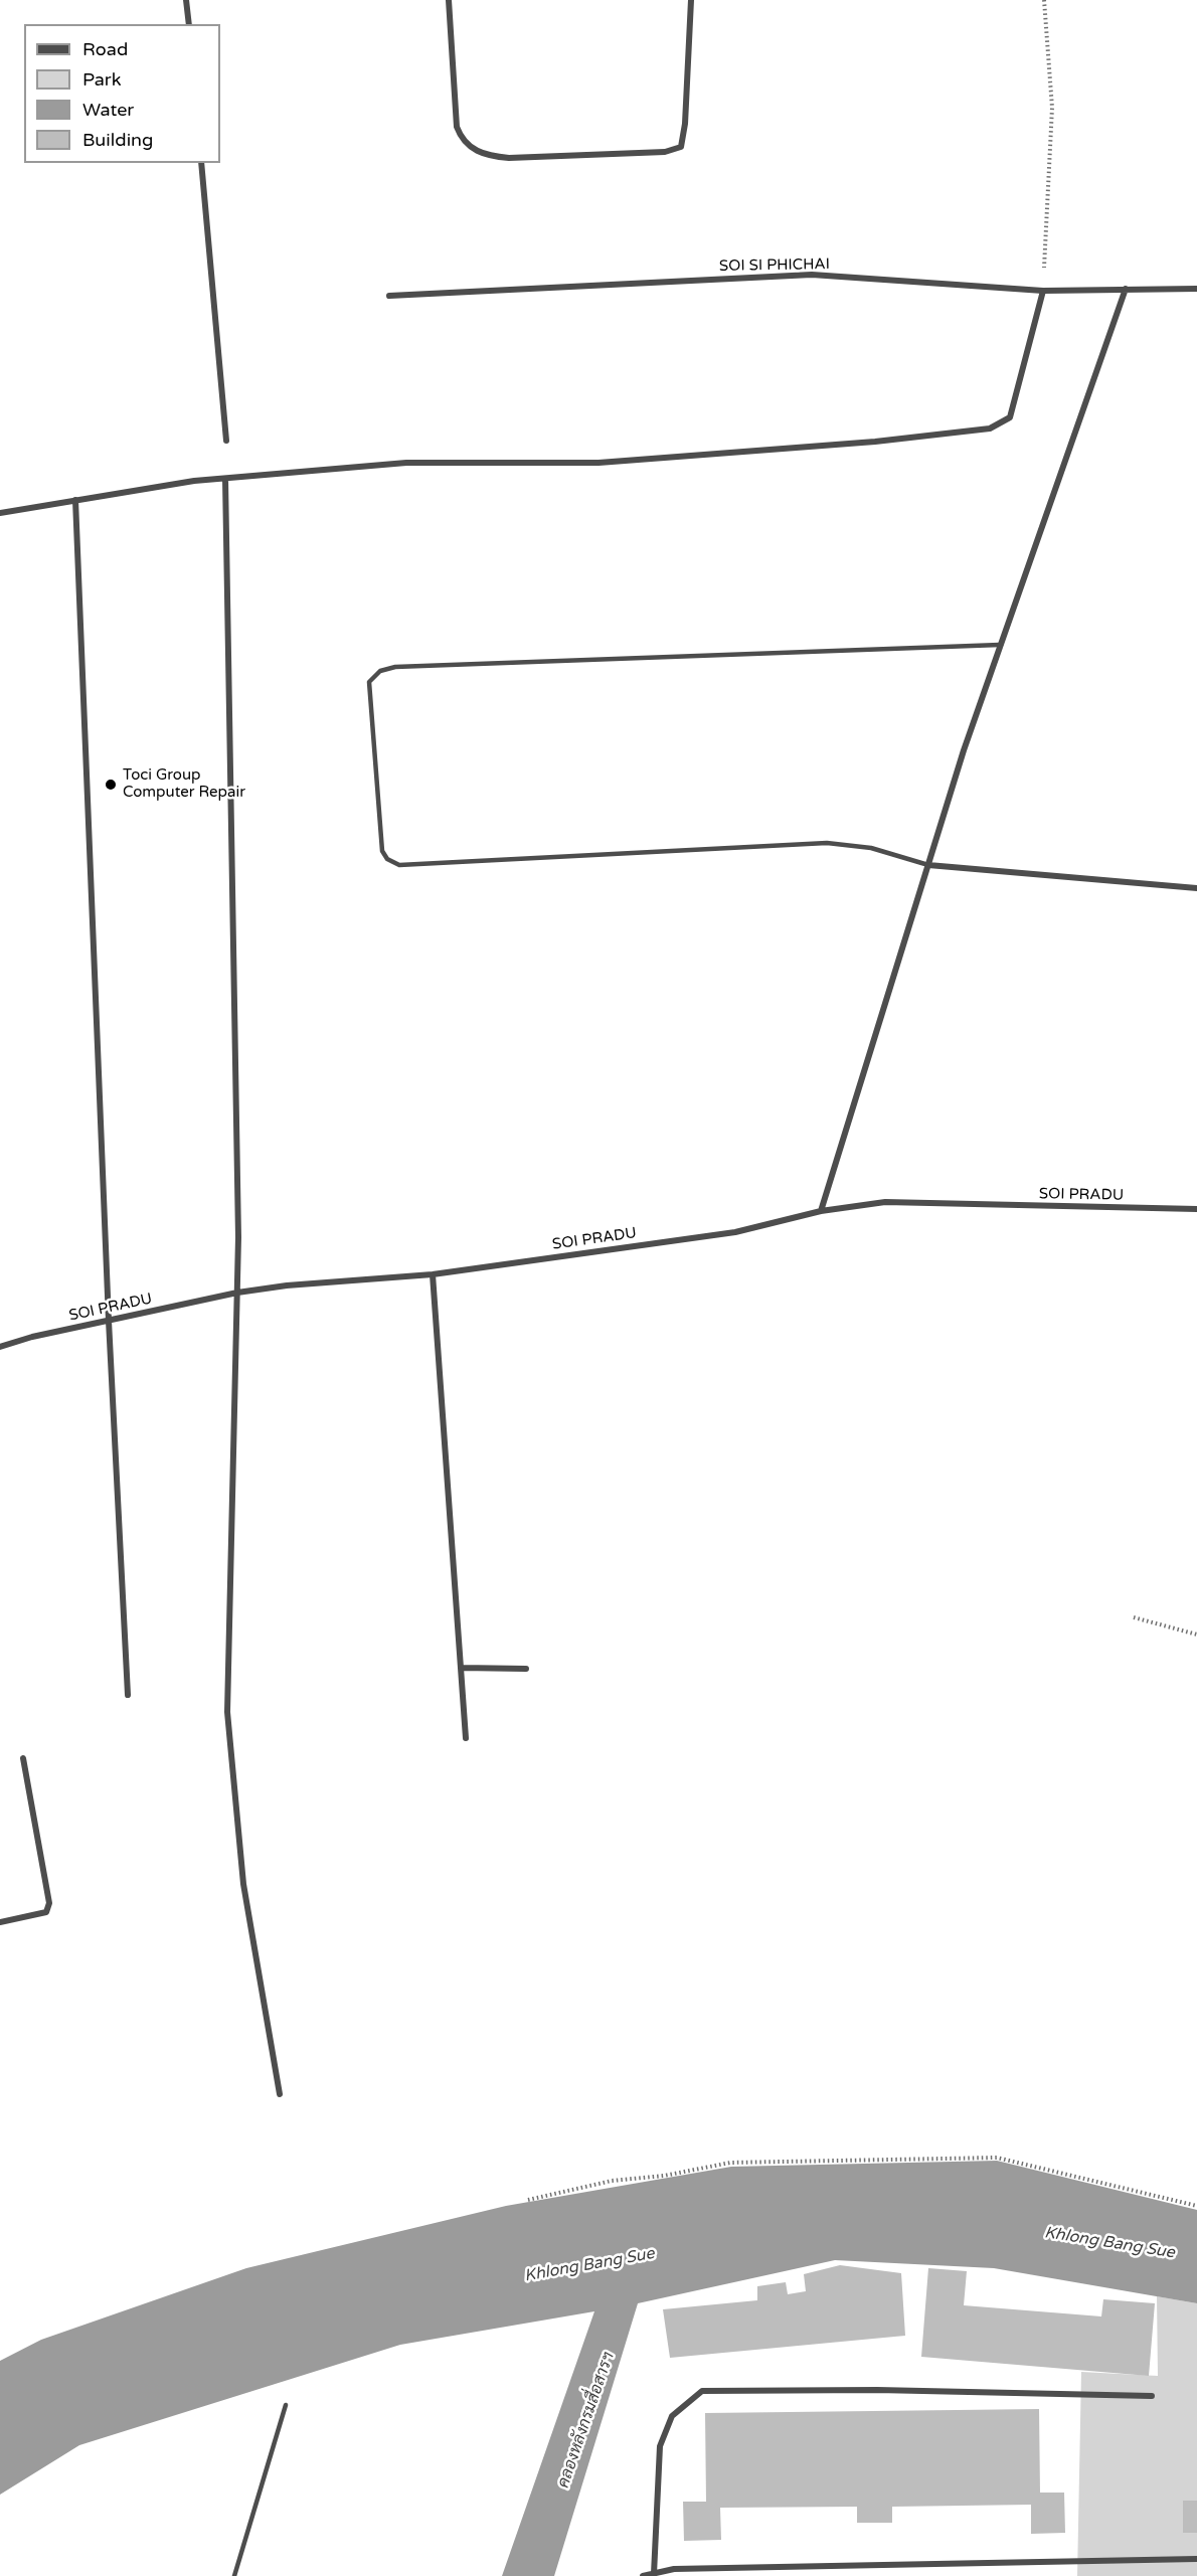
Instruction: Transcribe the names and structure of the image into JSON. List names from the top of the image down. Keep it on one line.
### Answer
{"streets":{"street":["SOI SI PHICHAI","SOI PRADU"]},"water":["Khlong Bang Sue","คลองหลังกรมสื่อสารฯ"],"places":["Toci Group Computer Repair"],"legend":["Road","Park","Water","Building"]}
